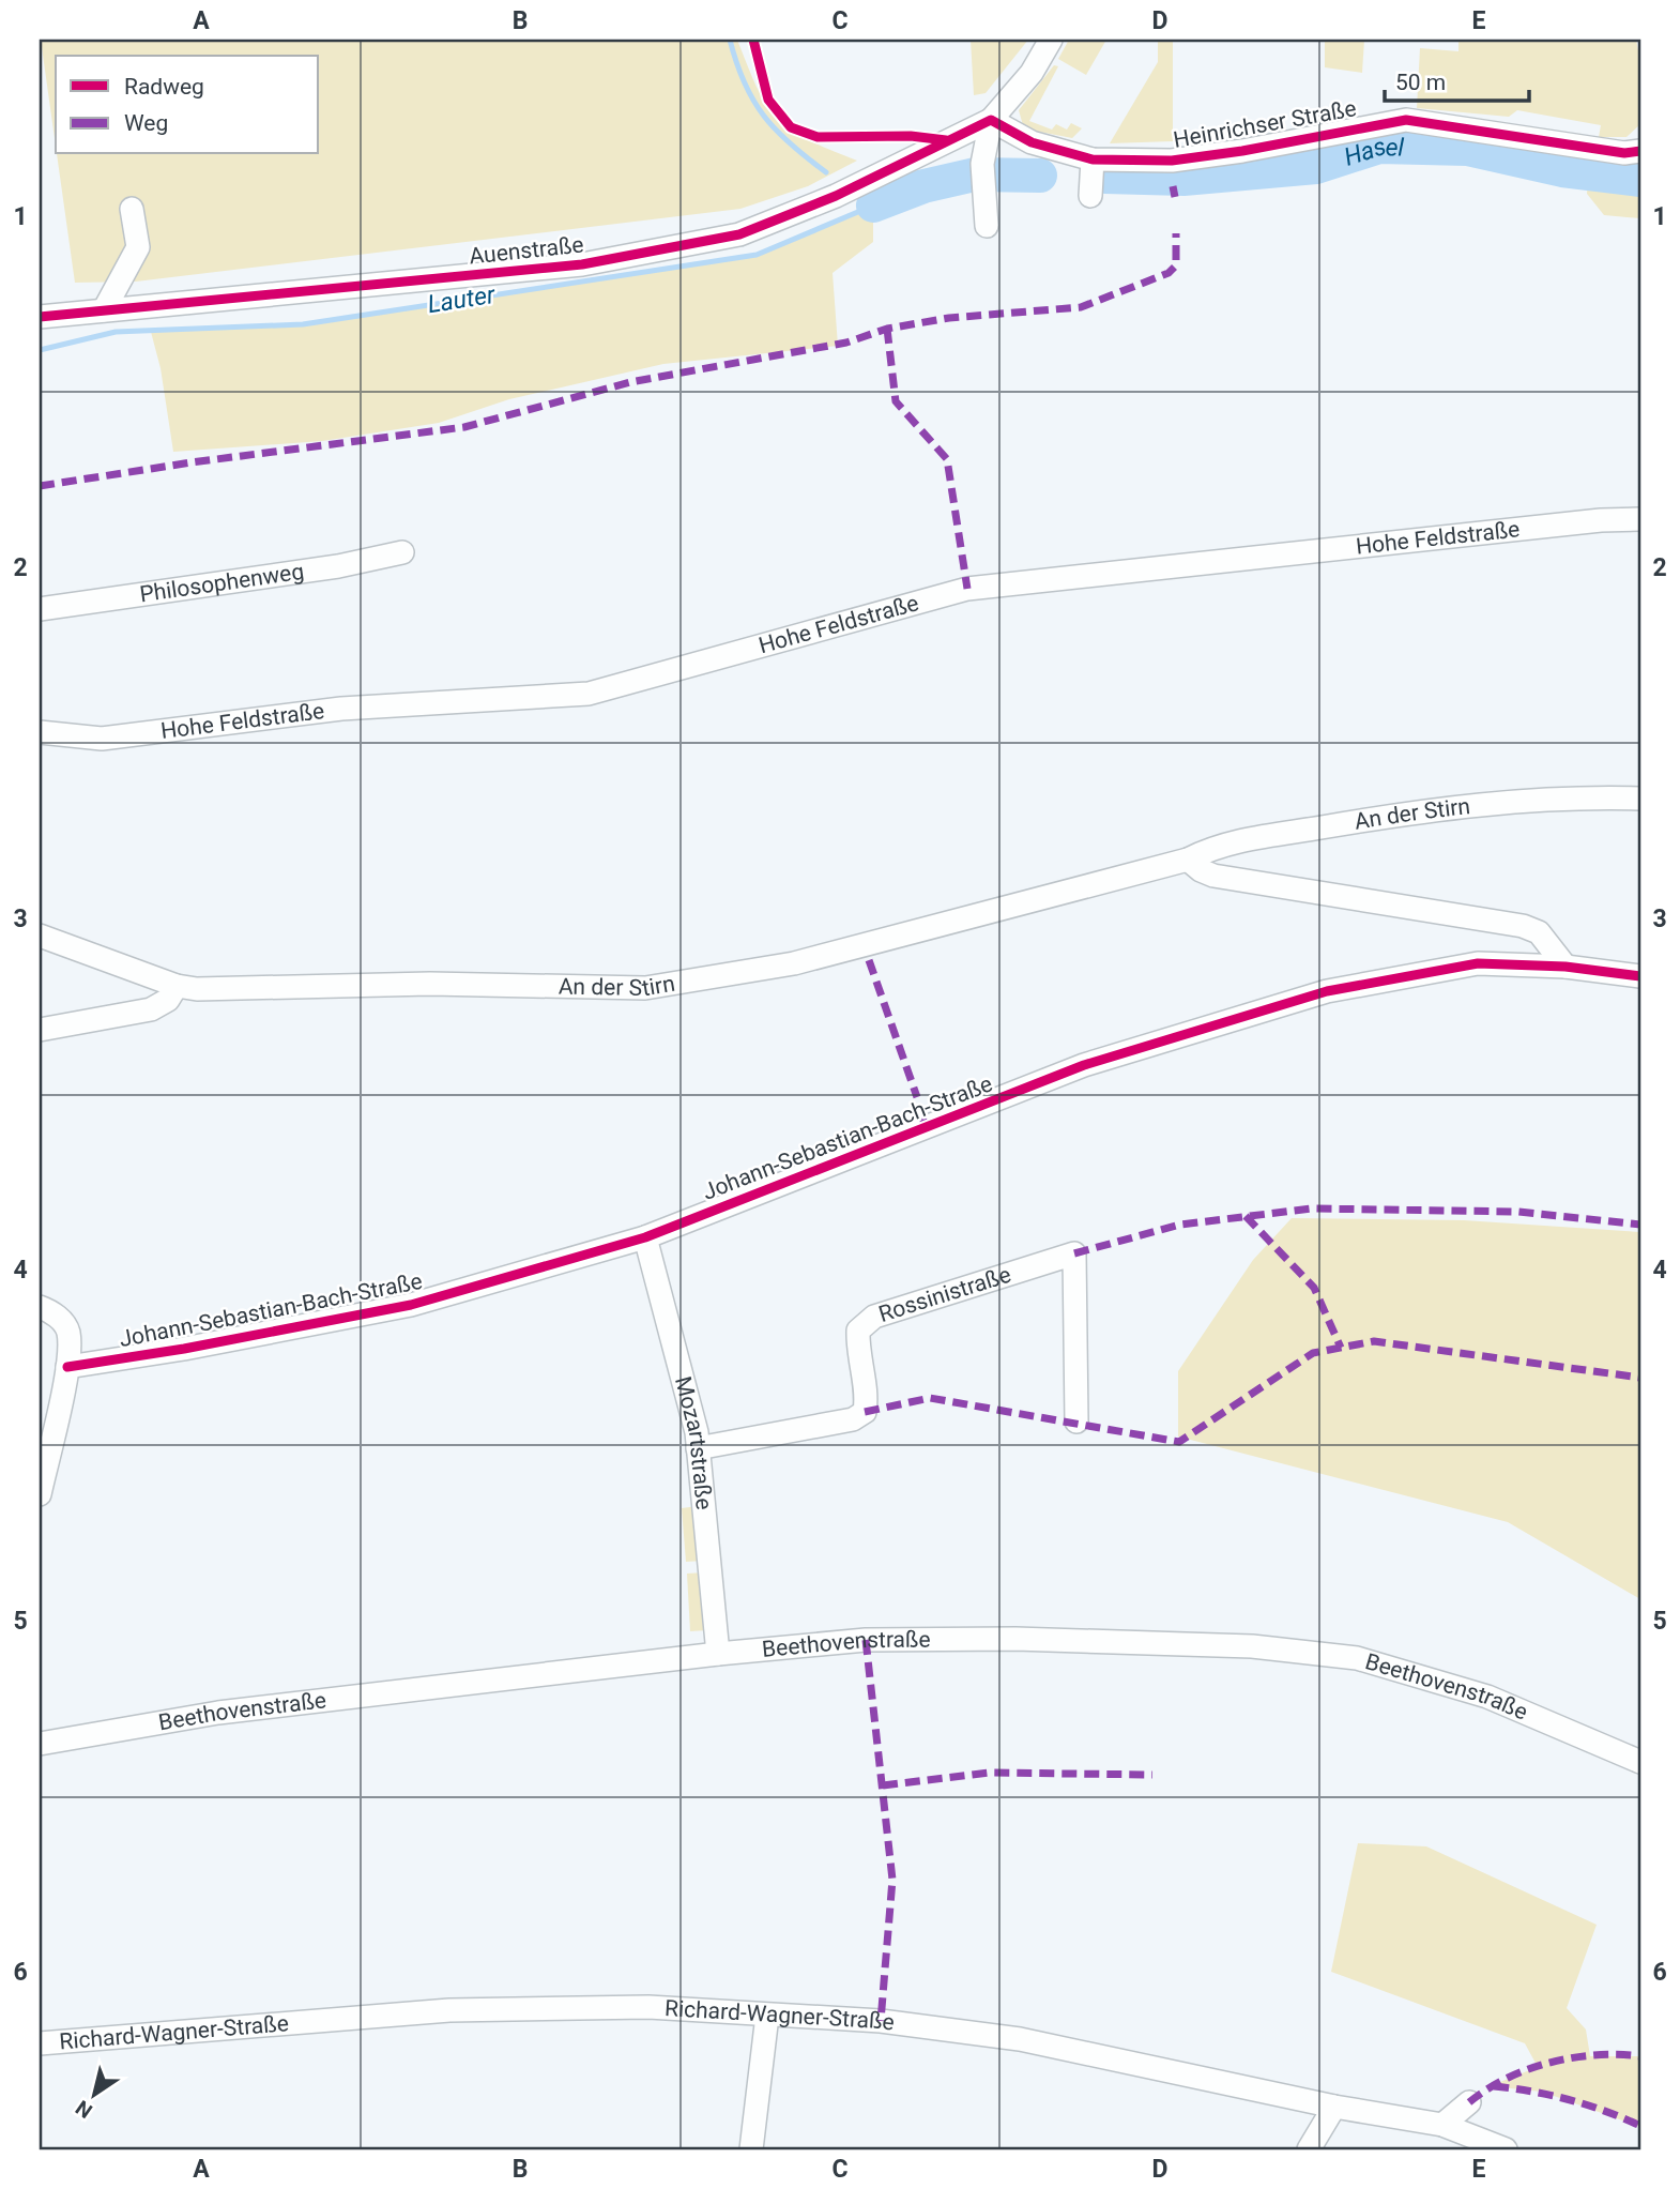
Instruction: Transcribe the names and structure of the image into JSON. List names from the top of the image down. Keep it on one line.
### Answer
{"streets":{"street":["Heinrichser Straße","Auenstraße","Hohe Feldstraße","Philosophenweg","An der Stirn","Johann-Sebastian-Bach-Straße","Rossinistraße","Mozartstraße","Beethovenstraße","Richard-Wagner-Straße"]},"crossings":[["Heinrichser Straße","Auenstraße"],["Johann-Sebastian-Bach-Straße","Mozartstraße"],["Rossinistraße","Mozartstraße"],["Mozartstraße","Beethovenstraße"]],"water":["Hasel","Lauter"],"legend":["Radweg","Weg"],"scale_bar":"50 m","north":"bottom left","grid":{"columns":["A","B","C","D","E"],"rows":["1","2","3","4","5","6"]}}
